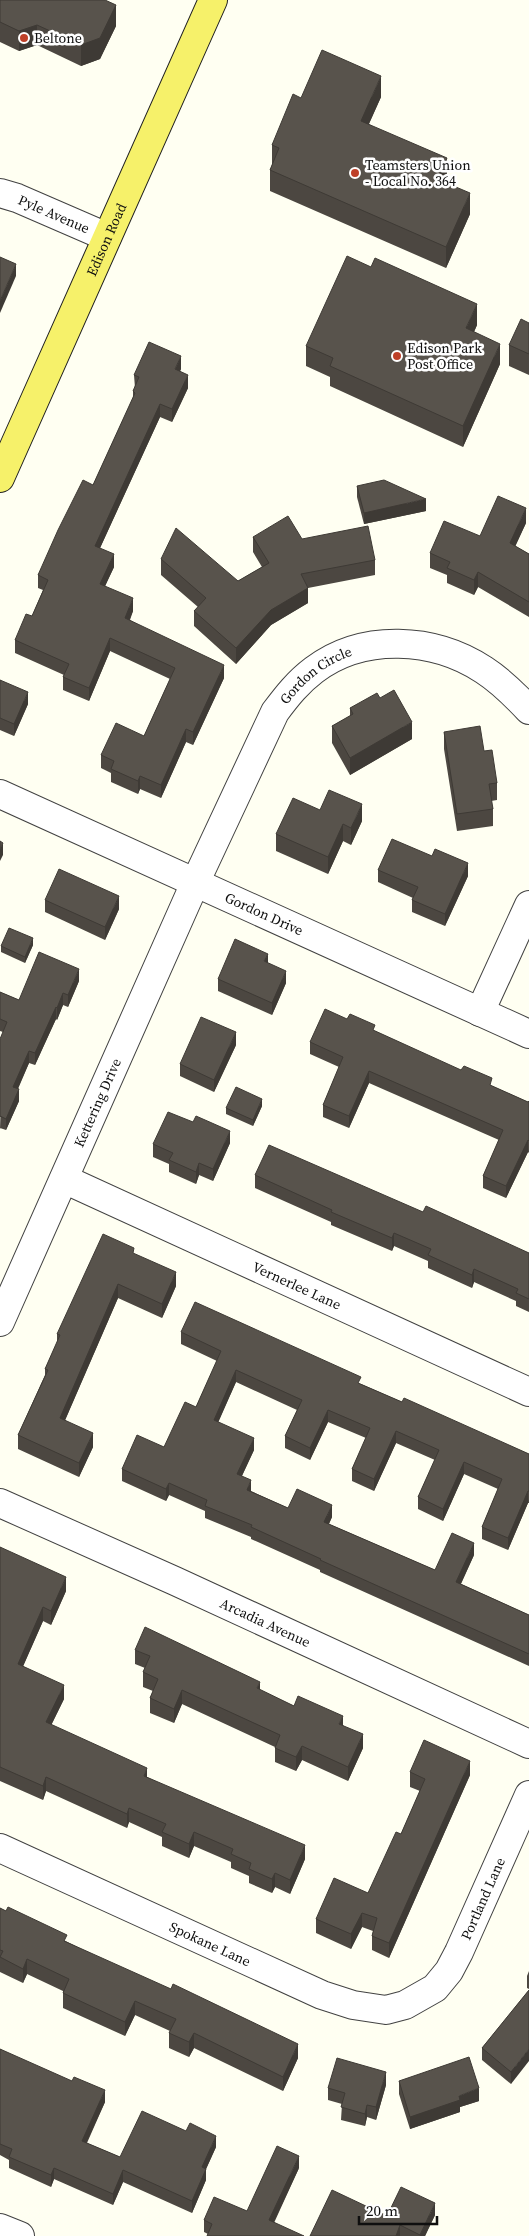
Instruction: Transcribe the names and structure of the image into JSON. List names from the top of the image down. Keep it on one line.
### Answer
{"streets":{"main road":["Edison Road"],"street":["Pyle Avenue","Gordon Circle","Gordon Drive","Kettering Drive","Vernerlee Lane","Arcadia Avenue","Portland Lane","Spokane Lane"]},"crossings":[["Pyle Avenue","Edison Road"],["Gordon Circle","Gordon Drive"],["Gordon Circle","Kettering Drive"],["Gordon Drive","Kettering Drive"],["Kettering Drive","Vernerlee Lane"],["Portland Lane","Spokane Lane"]],"places":["Beltone","Teamsters Union - Local No. 364","Edison Park Post Office"],"scale_bar":"20 m"}
